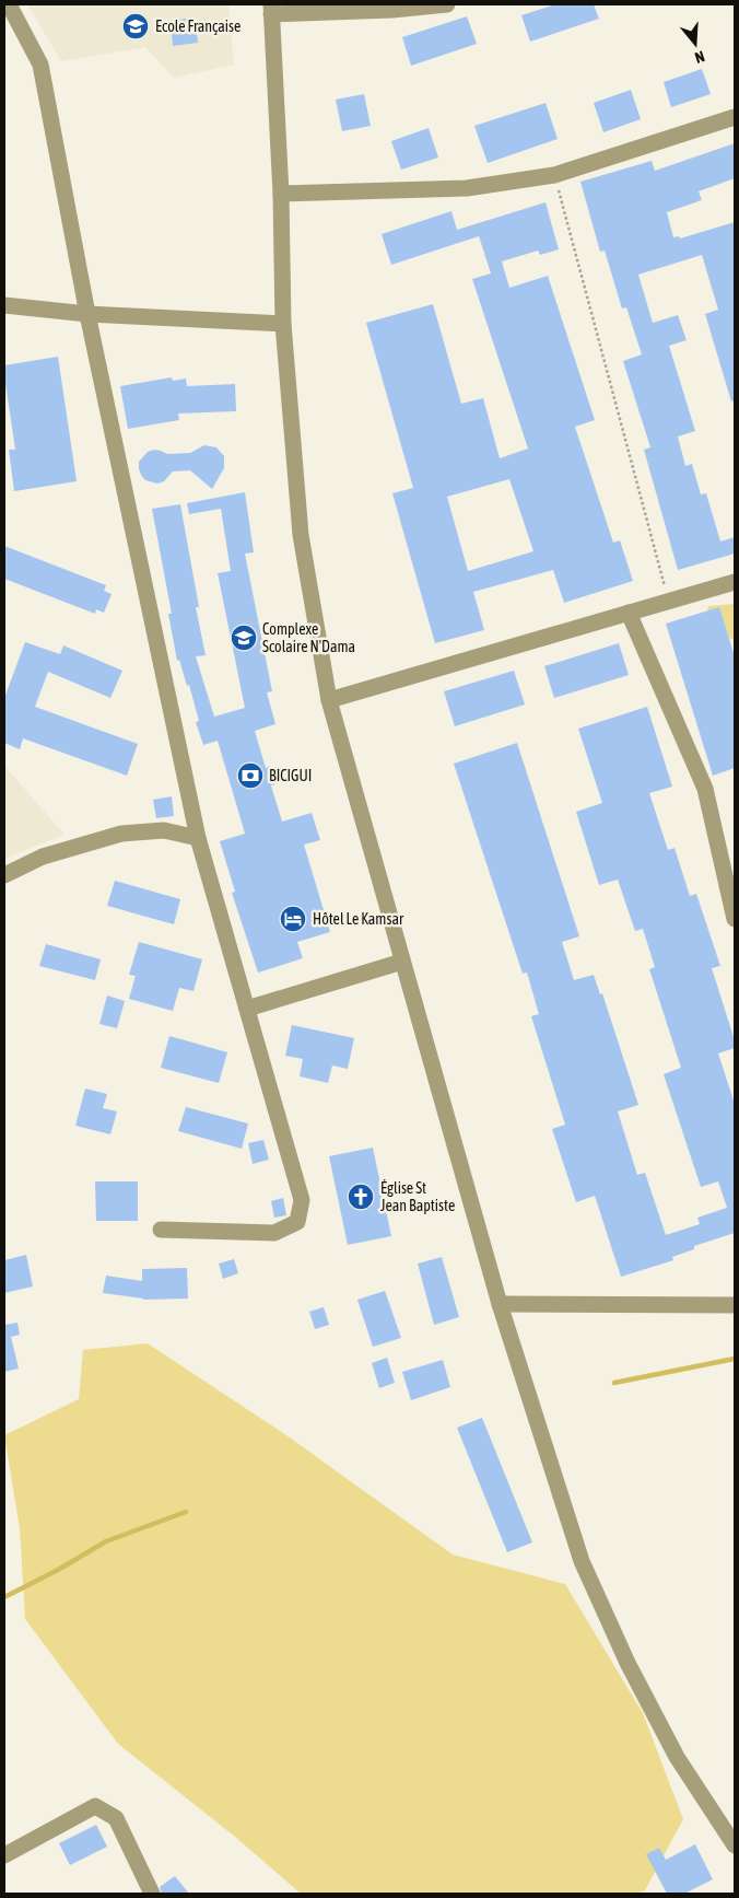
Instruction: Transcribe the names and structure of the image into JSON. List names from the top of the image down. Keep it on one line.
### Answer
{"places":{"school or university":["Ecole Française","Complexe Scolaire N'Dama"],"bank":["BICIGUI"],"hotel":["Hôtel Le Kamsar"],"church":["Église St Jean Baptiste"]},"north":"bottom"}
